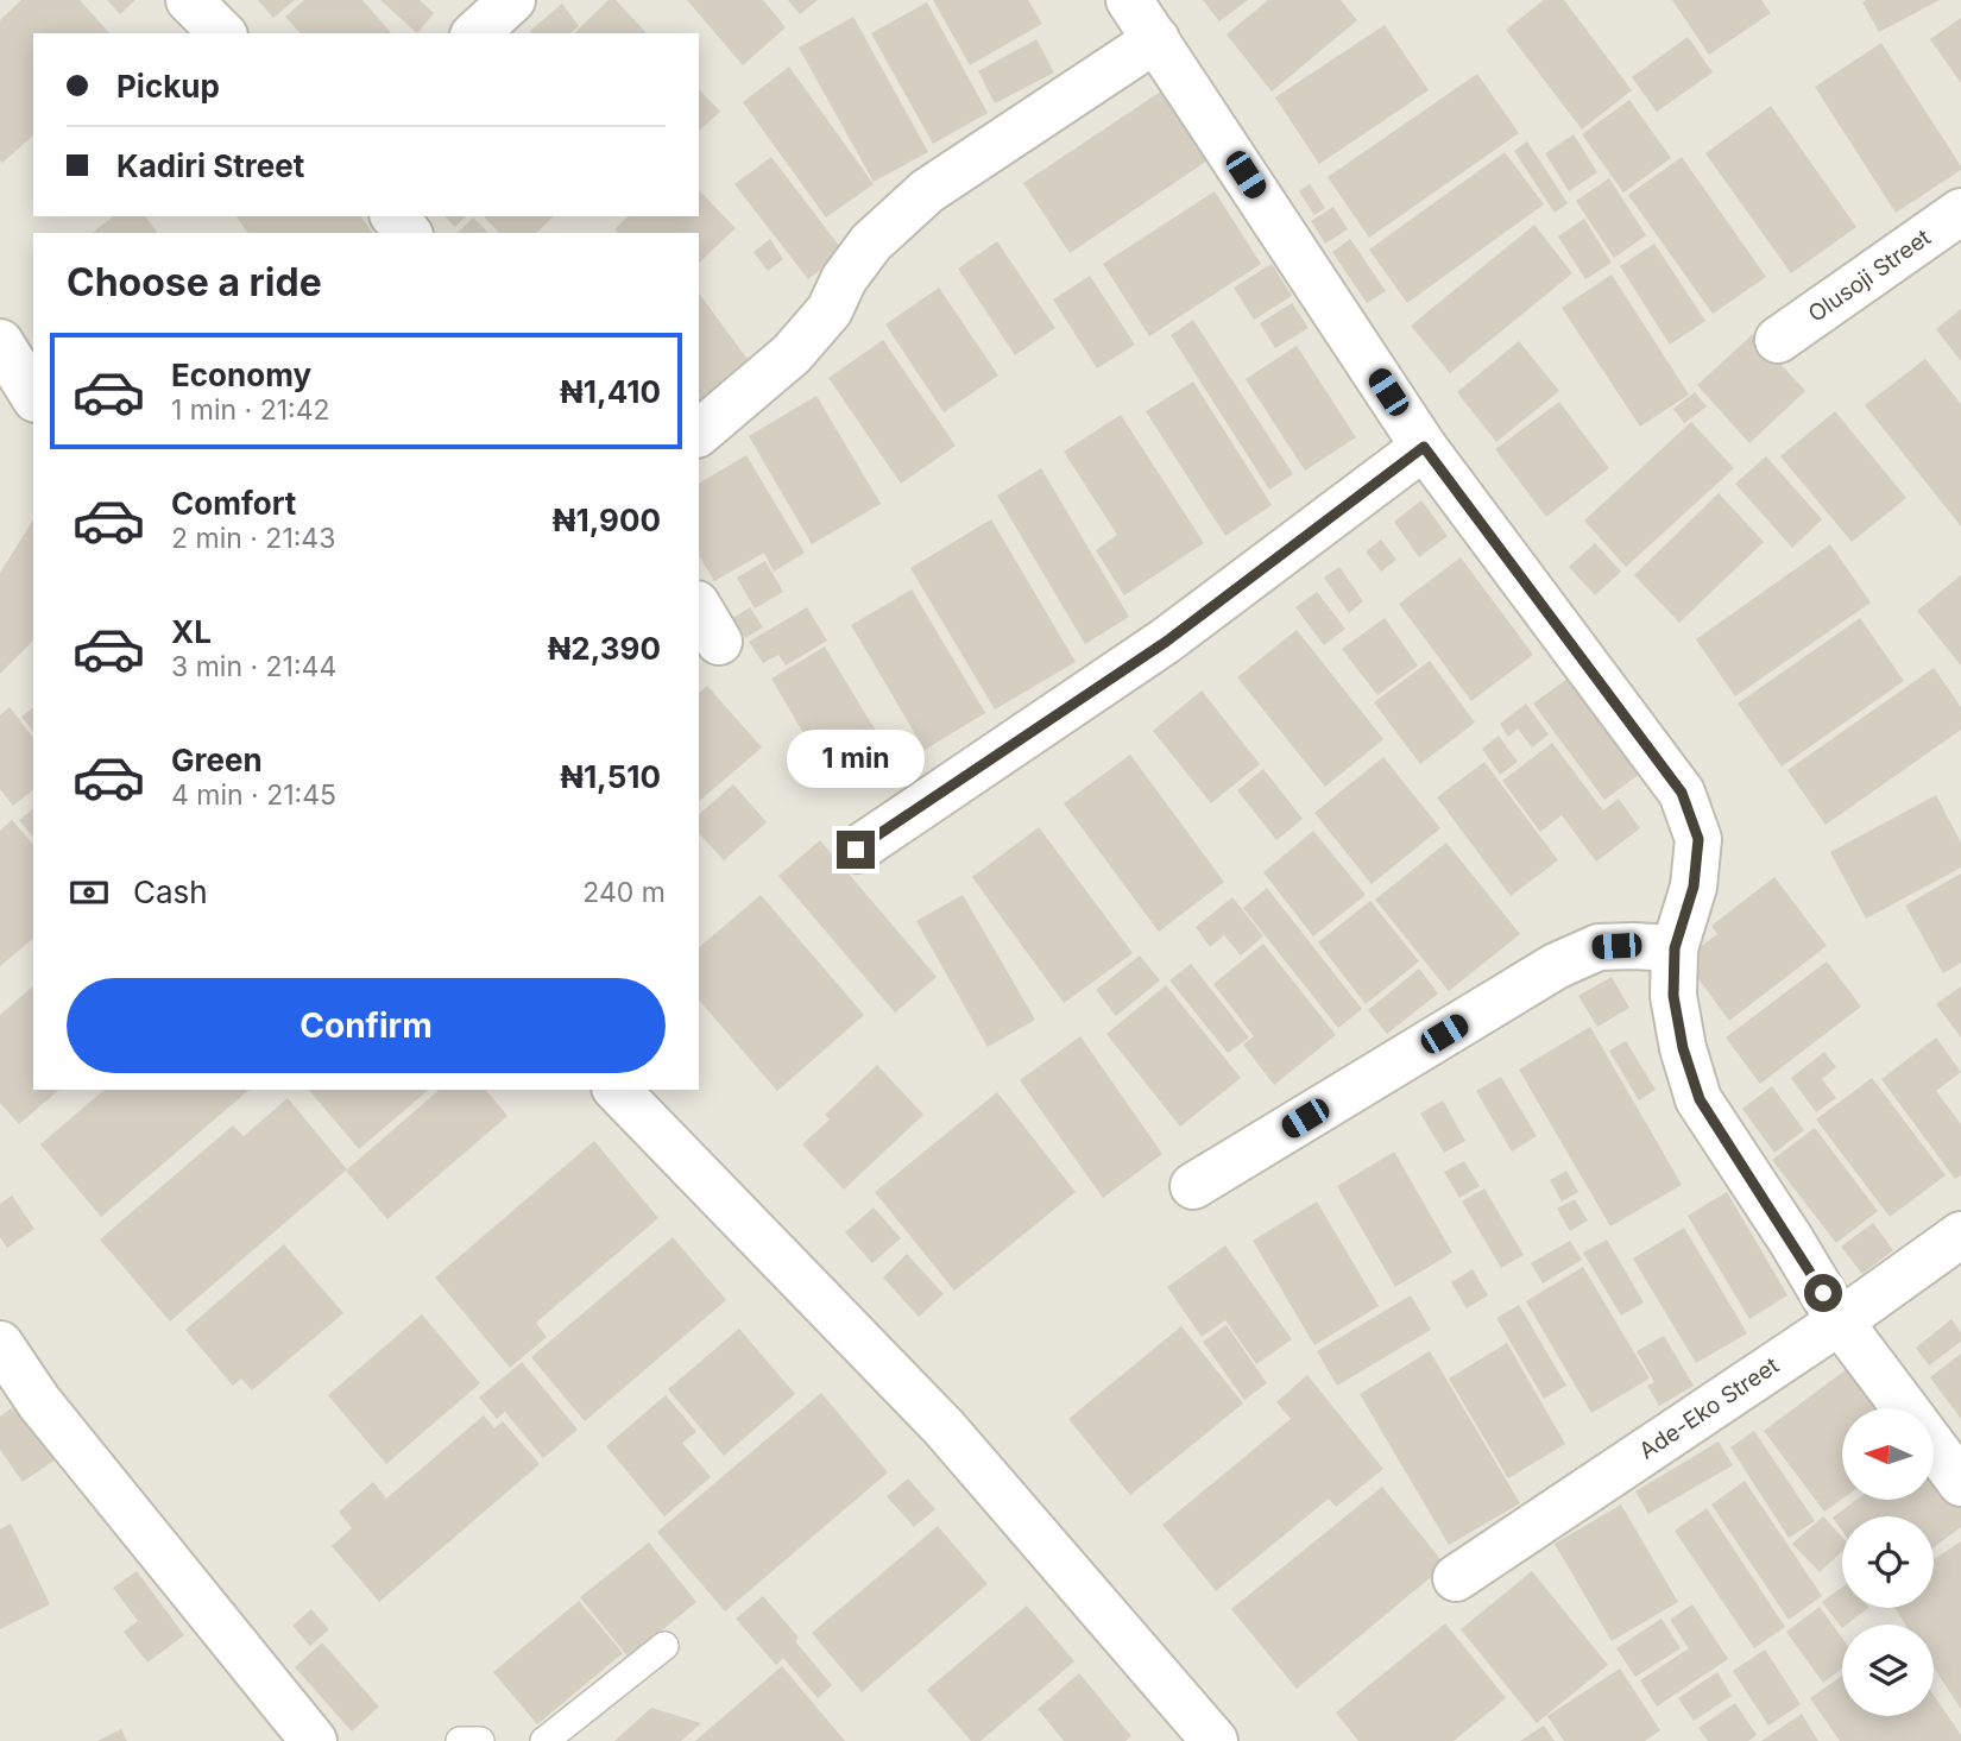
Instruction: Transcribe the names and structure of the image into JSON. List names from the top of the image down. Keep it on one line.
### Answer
{"streets":{"street":["Olusoji Street","Ade-Eko Street"]},"north":"left","page":{"banner":["Pickup","Kadiri Street"],"heading":"Choose a ride","list":[{"name":"Economy","note":"1 min · 21:42","value":"₦1,410"},{"name":"Comfort","note":"2 min · 21:43","value":"₦1,900"},{"name":"XL","note":"3 min · 21:44","value":"₦2,390"},{"name":"Green","note":"4 min · 21:45","value":"₦1,510"}],"bubble":"1 min","pay":["Cash","240 m"],"buttons":"Confirm"}}
